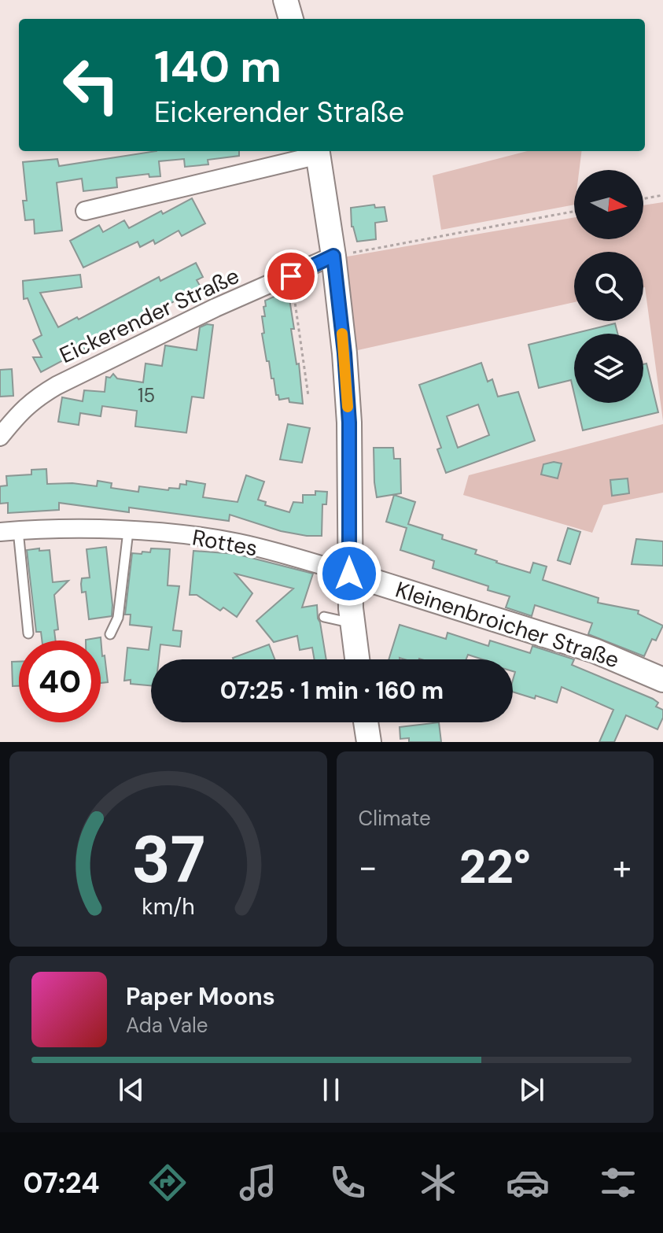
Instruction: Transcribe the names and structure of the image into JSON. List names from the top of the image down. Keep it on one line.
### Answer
{"streets":{"street":["Eickerender Straße","Rottes","Kleinenbroicher Straße"]},"crossings":[["Rottes","Kleinenbroicher Straße"]],"house_numbers":["15"],"north":"right","page":{"turn":["140 m","Eickerender Straße"],"limit":"40","trip":"07:25 · 1 min · 160 m","tile":"Climate","heat":["−","22°","+"],"song":["Paper Moons","Ada Vale"],"tabs":"07:24","gauge":["37","km/h"]}}
